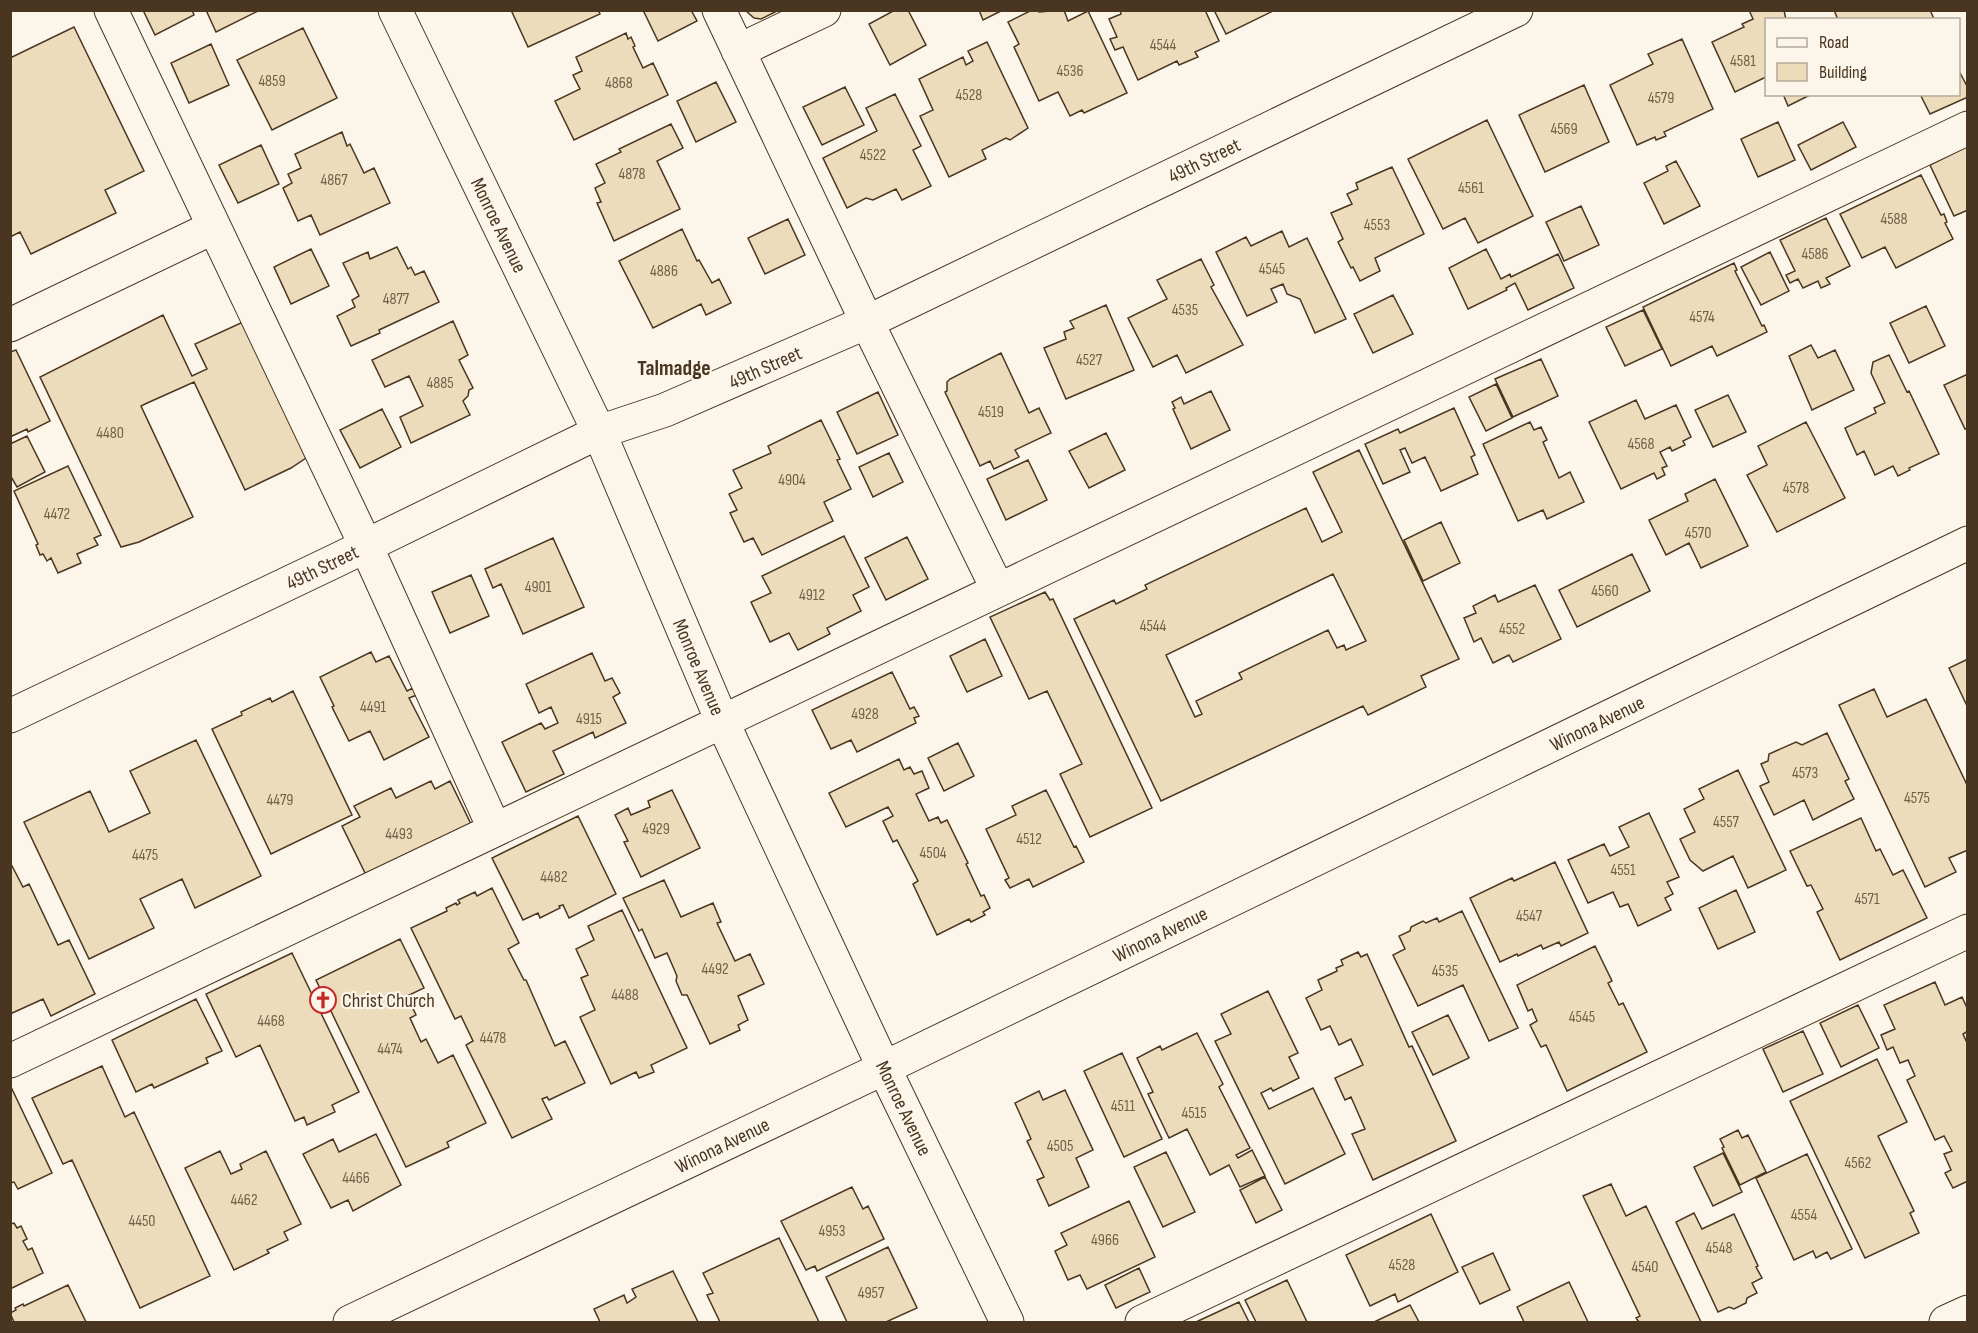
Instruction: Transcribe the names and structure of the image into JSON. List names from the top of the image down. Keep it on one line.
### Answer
{"streets":{"street":["49th Street","Monroe Avenue","Winona Avenue"]},"crossings":[["49th Street","Monroe Avenue"],["Monroe Avenue","Winona Avenue"]],"districts":["Talmadge"],"places":{"church":["Christ Church"]},"house_numbers":["4544","4581","4536","4859","4868","4528","4579","4569","4522","4878","4867","4561","4588","4553","4586","4545","4886","4877","4535","4574","4527","4885","4519","4480","4568","4904","4578","4472","4570","4901","4560","4912","4544","4552","4491","4928","4915","4573","4575","4479","4557","4929","4493","4512","4504","4475","4551","4482","4571","4547","4492","4535","4488","4545","4468","4478","4474","4511","4515","4505","4562","4466","4462","4554","4450","4953","4966","4548","4528","4540","4957"],"legend":["Road","Building"]}
